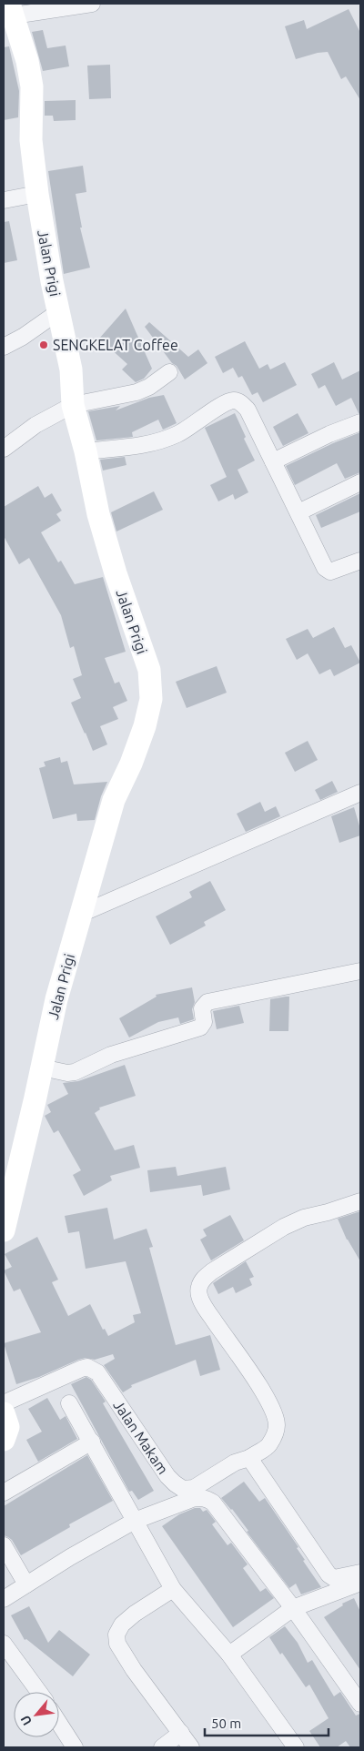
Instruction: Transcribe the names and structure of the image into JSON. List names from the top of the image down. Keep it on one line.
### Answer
{"streets":{"street":["Jalan Prigi","Jalan Makam"]},"places":["SENGKELAT Coffee"],"scale_bar":"50 m","north":"bottom left"}
